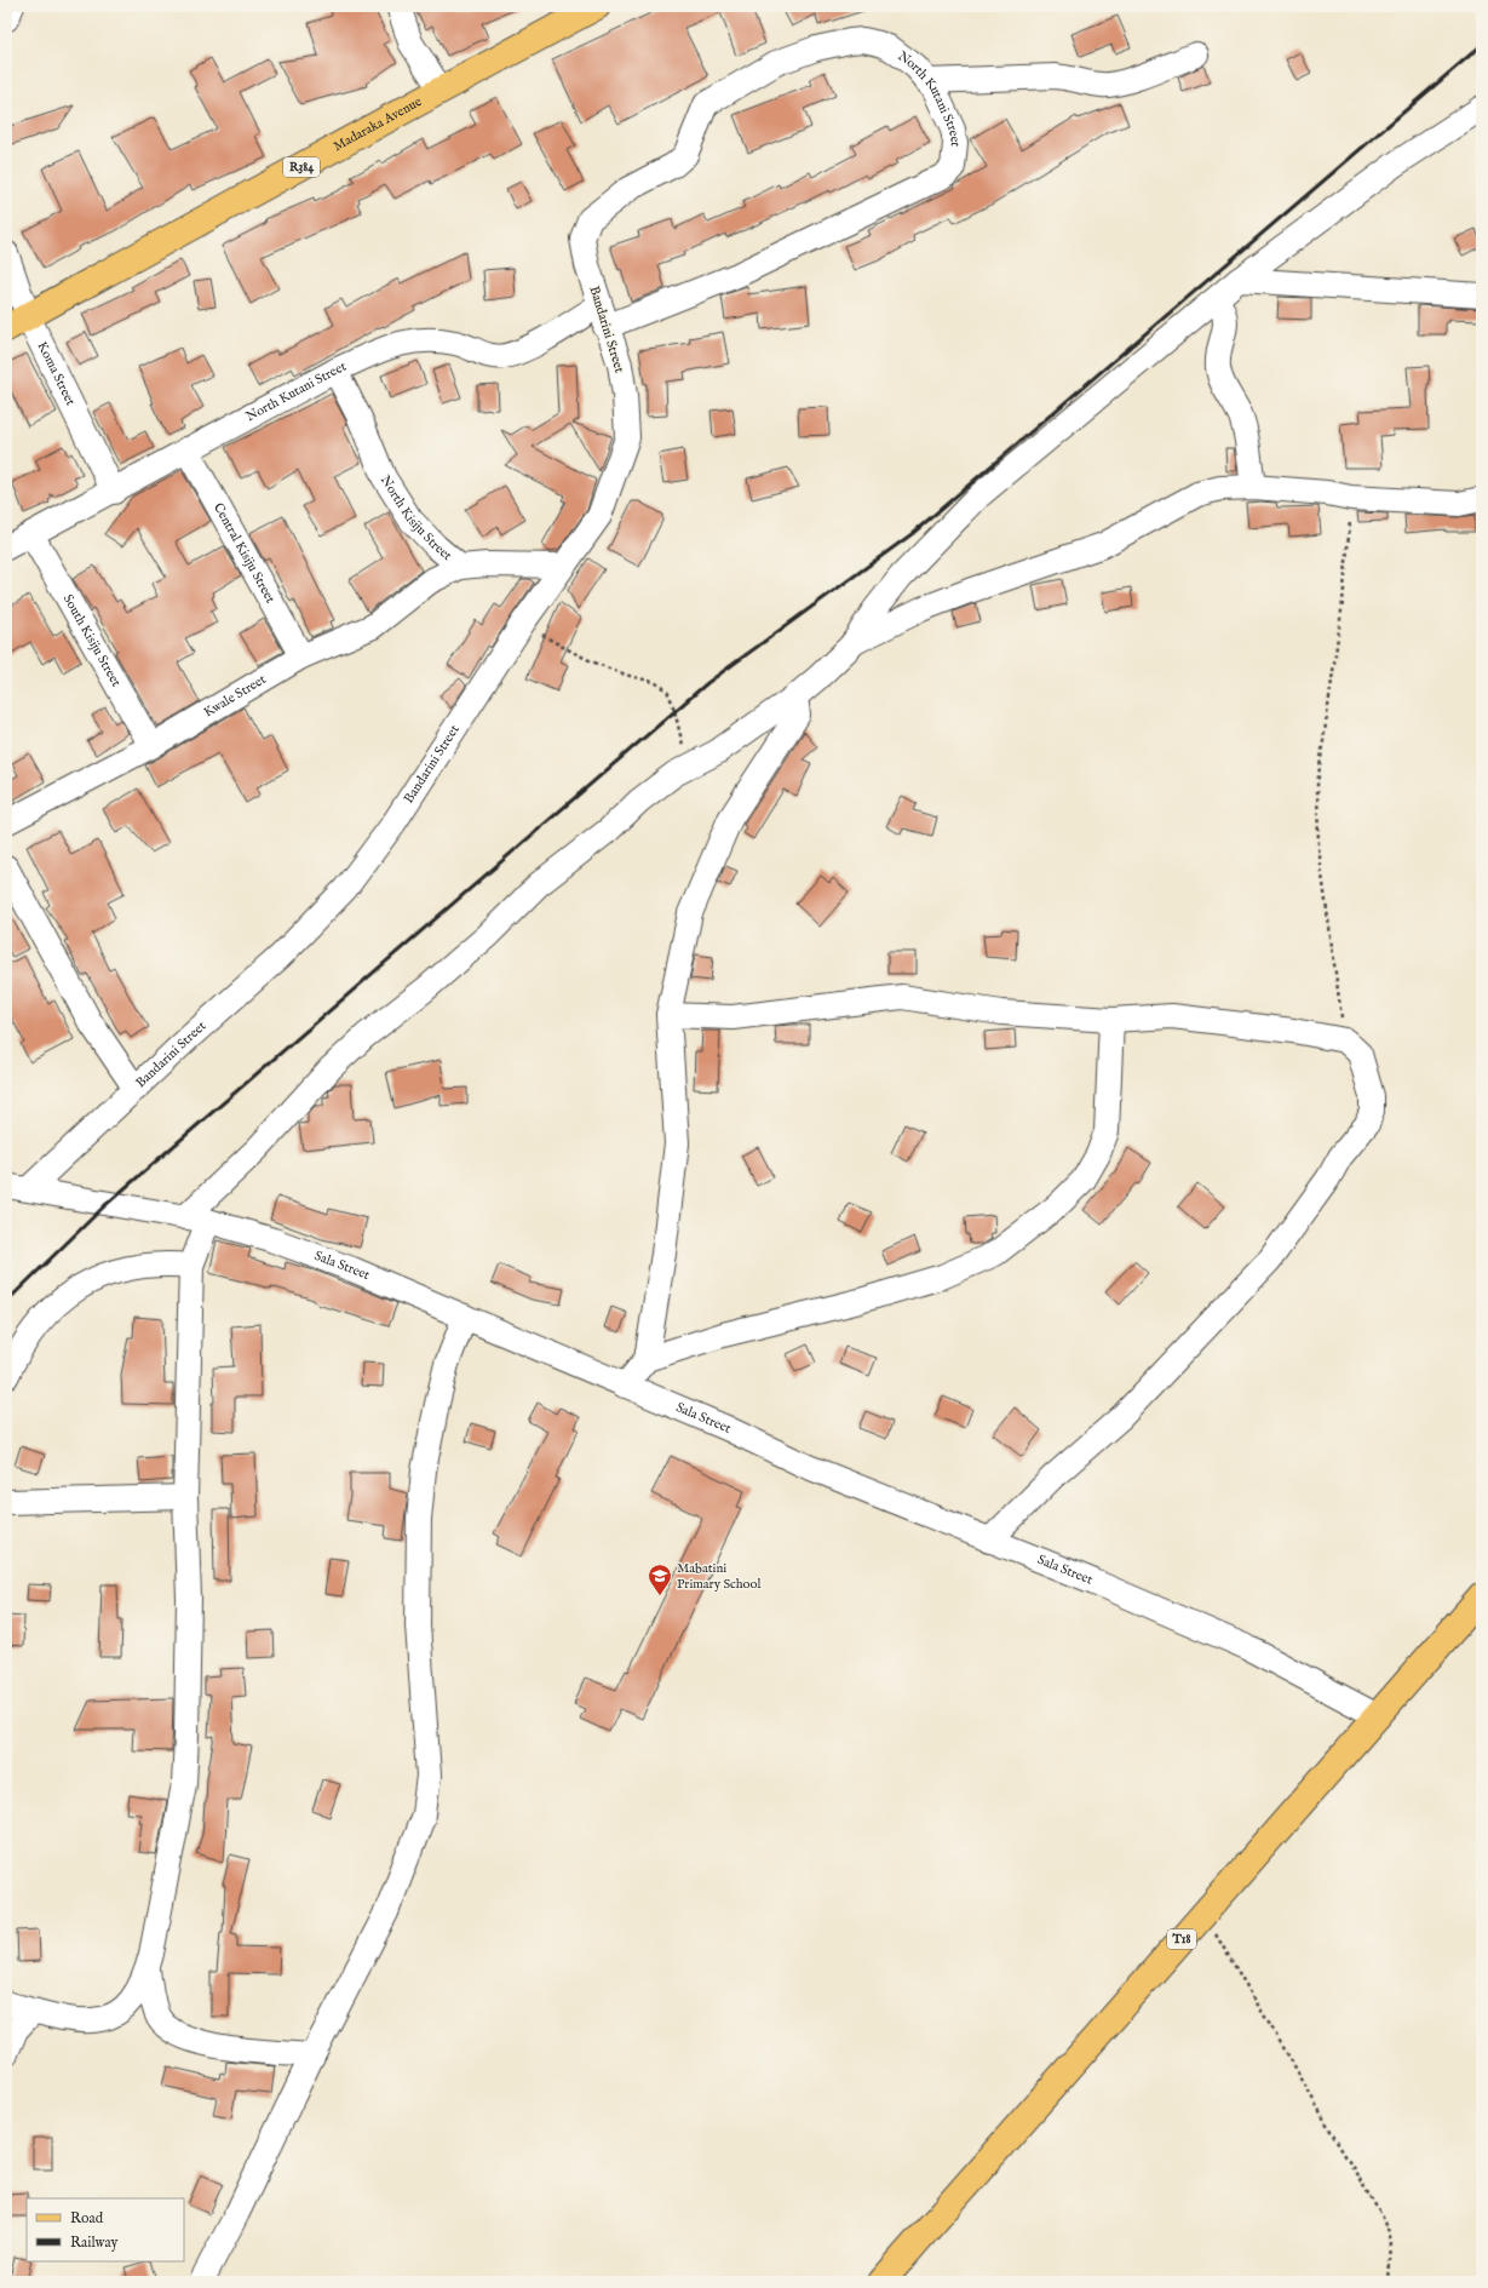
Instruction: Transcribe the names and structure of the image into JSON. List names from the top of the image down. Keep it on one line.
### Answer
{"streets":{"main road":["Madaraka Avenue","R384","T18"],"street":["North Kutani Street","Bandarini Street","Koma Street","North Kisiju Street","Central Kisiju Street","South Kisiju Street","Kwale Street","Sala Street"]},"crossings":[["North Kutani Street","Bandarini Street"],["North Kutani Street","Koma Street"],["North Kutani Street","North Kisiju Street"],["North Kutani Street","Central Kisiju Street"],["North Kutani Street","South Kisiju Street"],["Madaraka Avenue","Koma Street"],["Bandarini Street","North Kisiju Street"],["Bandarini Street","Sala Street"],["North Kisiju Street","Kwale Street"],["Central Kisiju Street","Kwale Street"],["South Kisiju Street","Kwale Street"],["Sala Street","T18"]],"places":{"school or university":["Mabatini Primary School"]},"legend":["Road","Railway"]}
